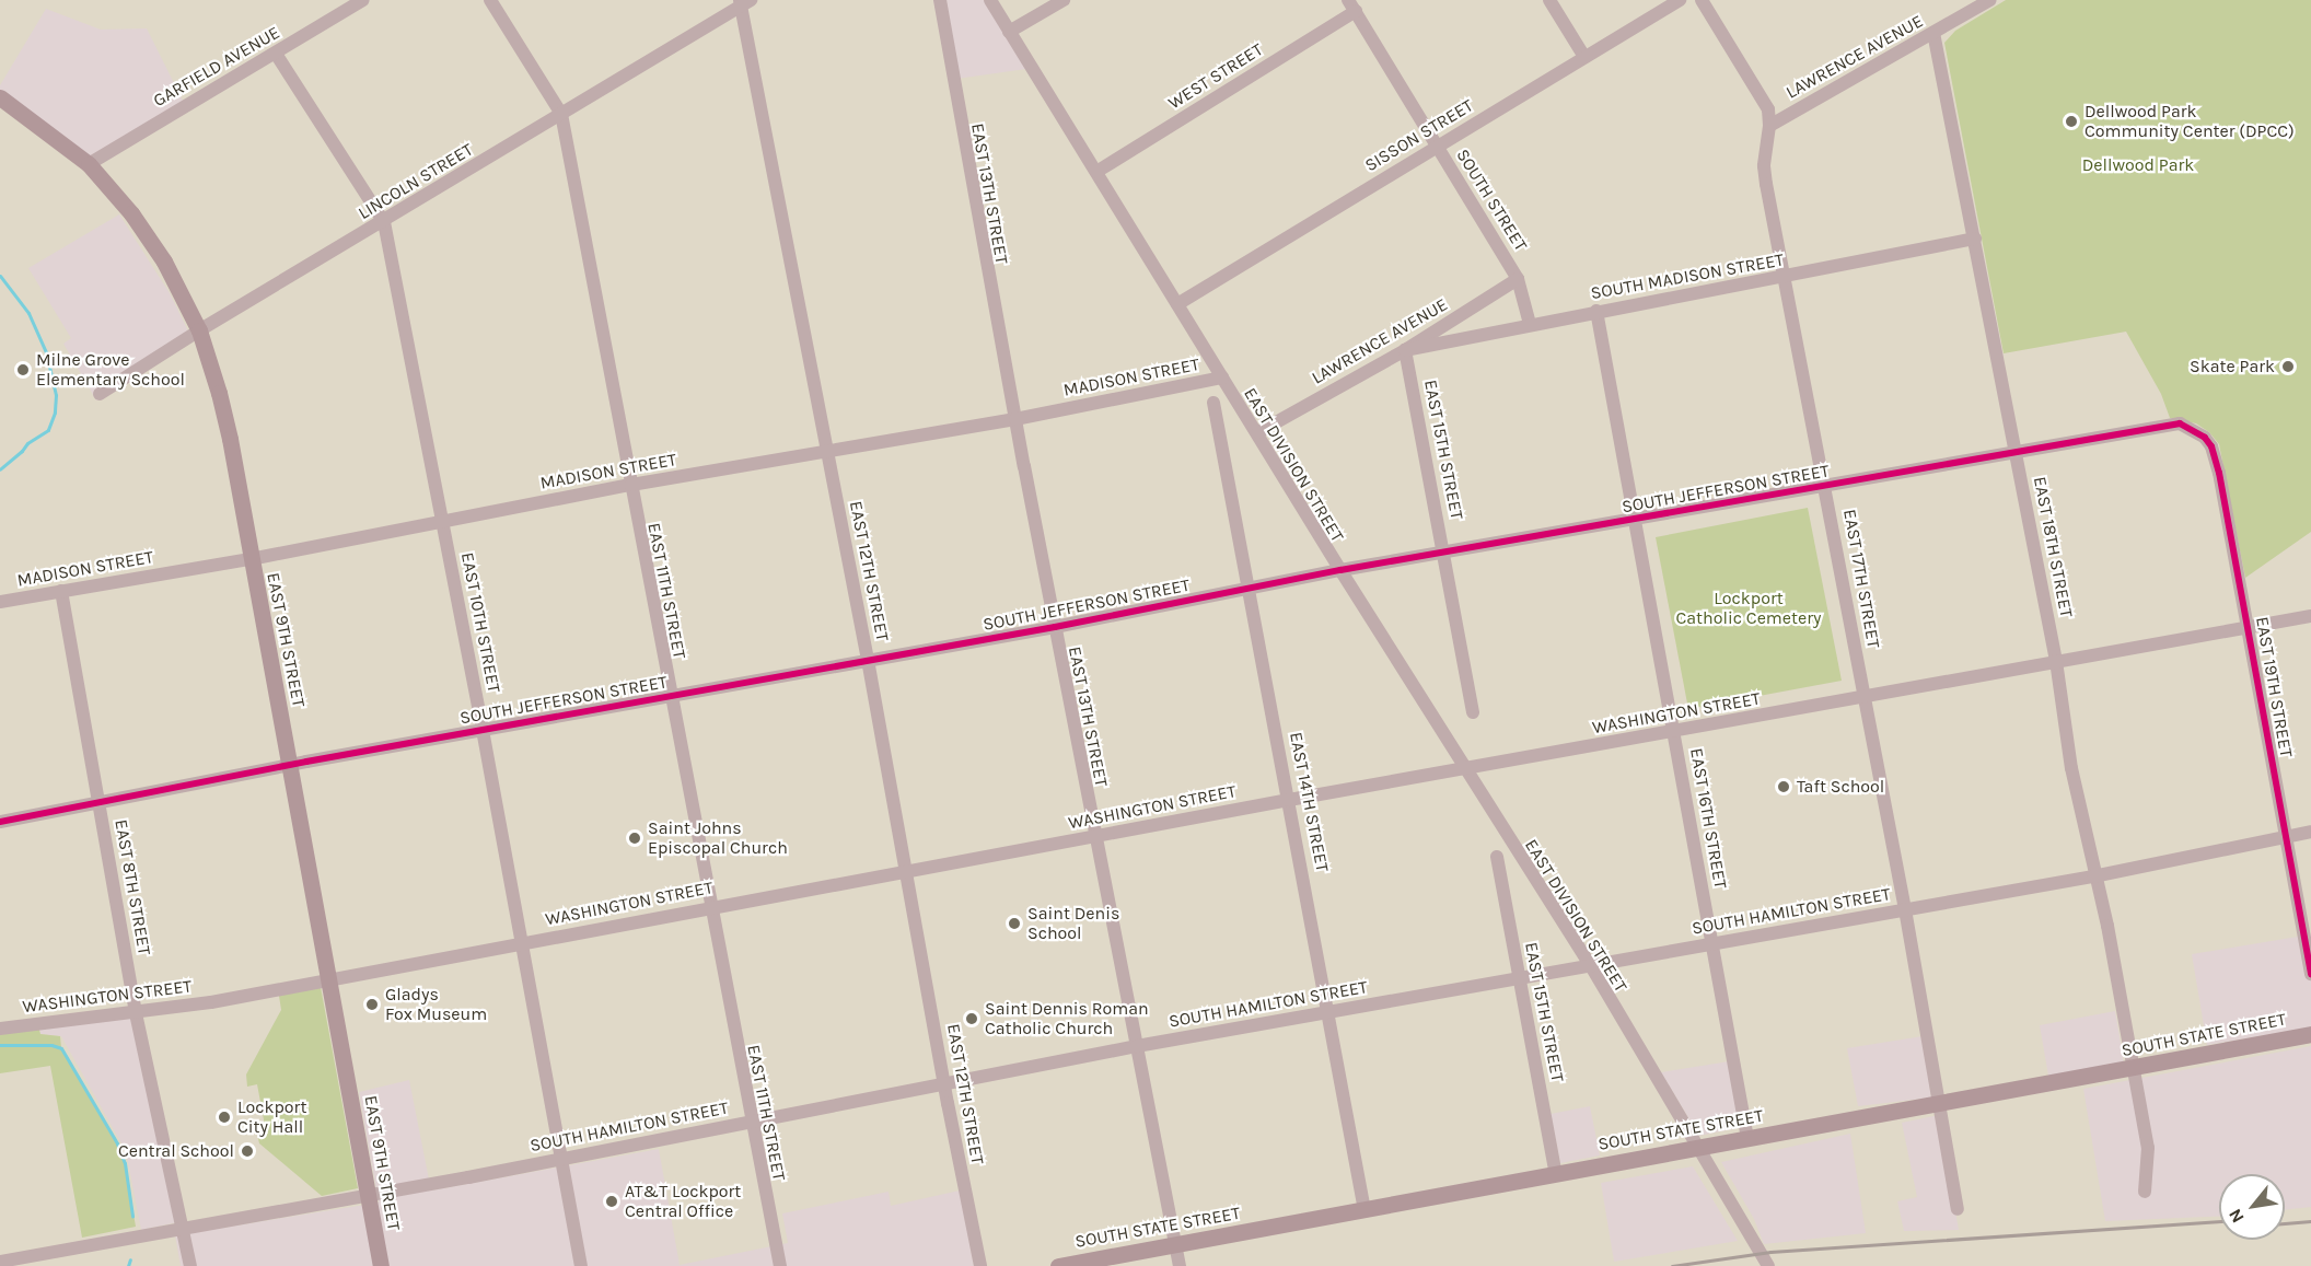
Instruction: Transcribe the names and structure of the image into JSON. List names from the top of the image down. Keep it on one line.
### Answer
{"streets":{"main road":["EAST 9TH STREET","SOUTH STATE STREET"],"street":["LAWRENCE AVENUE","GARFIELD AVENUE","WEST STREET","SISSON STREET","LINCOLN STREET","EAST 13TH STREET","SOUTH STREET","SOUTH MADISON STREET","MADISON STREET","EAST 15TH STREET","EAST DIVISION STREET","SOUTH JEFFERSON STREET","EAST 18TH STREET","EAST 12TH STREET","EAST 17TH STREET","EAST 11TH STREET","EAST 10TH STREET","EAST 19TH STREET","WASHINGTON STREET","EAST 14TH STREET","EAST 16TH STREET","EAST 8TH STREET","SOUTH HAMILTON STREET"]},"crossings":[["LAWRENCE AVENUE","SOUTH STREET"],["LAWRENCE AVENUE","SOUTH MADISON STREET"],["LAWRENCE AVENUE","EAST 15TH STREET"],["LAWRENCE AVENUE","EAST DIVISION STREET"],["LAWRENCE AVENUE","EAST 18TH STREET"],["LAWRENCE AVENUE","EAST 17TH STREET"],["GARFIELD AVENUE","EAST 10TH STREET"],["GARFIELD AVENUE","EAST 9TH STREET"],["WEST STREET","SOUTH STREET"],["WEST STREET","EAST DIVISION STREET"],["SISSON STREET","SOUTH STREET"],["SISSON STREET","EAST DIVISION STREET"],["LINCOLN STREET","EAST 12TH STREET"],["LINCOLN STREET","EAST 11TH STREET"],["LINCOLN STREET","EAST 10TH STREET"],["LINCOLN STREET","EAST 9TH STREET"],["EAST 13TH STREET","MADISON STREET"],["EAST 13TH STREET","SOUTH JEFFERSON STREET"],["EAST 13TH STREET","WASHINGTON STREET"],["EAST 13TH STREET","SOUTH HAMILTON STREET"],["EAST 13TH STREET","SOUTH STATE STREET"],["SOUTH STREET","SOUTH MADISON STREET"],["SOUTH MADISON STREET","EAST 15TH STREET"],["SOUTH MADISON STREET","EAST 18TH STREET"],["SOUTH MADISON STREET","EAST 17TH STREET"],["SOUTH MADISON STREET","EAST 16TH STREET"],["MADISON STREET","EAST DIVISION STREET"],["MADISON STREET","EAST 12TH STREET"],["MADISON STREET","EAST 11TH STREET"],["MADISON STREET","EAST 10TH STREET"],["MADISON STREET","EAST 9TH STREET"],["MADISON STREET","EAST 8TH STREET"],["EAST 15TH STREET","SOUTH JEFFERSON STREET"],["EAST 15TH STREET","SOUTH HAMILTON STREET"],["EAST 15TH STREET","SOUTH STATE STREET"],["EAST DIVISION STREET","SOUTH JEFFERSON STREET"],["EAST DIVISION STREET","WASHINGTON STREET"],["EAST DIVISION STREET","SOUTH HAMILTON STREET"],["EAST DIVISION STREET","SOUTH STATE STREET"],["SOUTH JEFFERSON STREET","EAST 18TH STREET"],["SOUTH JEFFERSON STREET","EAST 12TH STREET"],["SOUTH JEFFERSON STREET","EAST 17TH STREET"],["SOUTH JEFFERSON STREET","EAST 11TH STREET"],["SOUTH JEFFERSON STREET","EAST 10TH STREET"],["SOUTH JEFFERSON STREET","EAST 9TH STREET"],["SOUTH JEFFERSON STREET","EAST 19TH STREET"],["SOUTH JEFFERSON STREET","EAST 14TH STREET"],["SOUTH JEFFERSON STREET","EAST 16TH STREET"],["SOUTH JEFFERSON STREET","EAST 8TH STREET"],["EAST 18TH STREET","WASHINGTON STREET"],["EAST 18TH STREET","SOUTH HAMILTON STREET"],["EAST 18TH STREET","SOUTH STATE STREET"],["EAST 12TH STREET","WASHINGTON STREET"],["EAST 12TH STREET","SOUTH HAMILTON STREET"],["EAST 17TH STREET","WASHINGTON STREET"],["EAST 17TH STREET","SOUTH HAMILTON STREET"],["EAST 17TH STREET","SOUTH STATE STREET"],["EAST 11TH STREET","WASHINGTON STREET"],["EAST 11TH STREET","SOUTH HAMILTON STREET"],["EAST 10TH STREET","WASHINGTON STREET"],["EAST 10TH STREET","SOUTH HAMILTON STREET"],["EAST 9TH STREET","WASHINGTON STREET"],["EAST 9TH STREET","SOUTH HAMILTON STREET"],["EAST 19TH STREET","WASHINGTON STREET"],["EAST 19TH STREET","SOUTH HAMILTON STREET"],["WASHINGTON STREET","EAST 14TH STREET"],["WASHINGTON STREET","EAST 16TH STREET"],["WASHINGTON STREET","EAST 8TH STREET"],["EAST 14TH STREET","SOUTH HAMILTON STREET"],["EAST 14TH STREET","SOUTH STATE STREET"],["EAST 16TH STREET","SOUTH HAMILTON STREET"],["EAST 16TH STREET","SOUTH STATE STREET"],["EAST 8TH STREET","SOUTH HAMILTON STREET"]],"parks":["Dellwood Park","Lockport Catholic Cemetery"],"places":["Dellwood Park Community Center (DPCC)","Skate Park","Milne Grove Elementary School","Taft School","Saint Johns Episcopal Church","Saint Denis School","Gladys Fox Museum","Saint Dennis Roman Catholic Church","Lockport City Hall","Central School","AT&T Lockport Central Office"],"north":"bottom left"}
